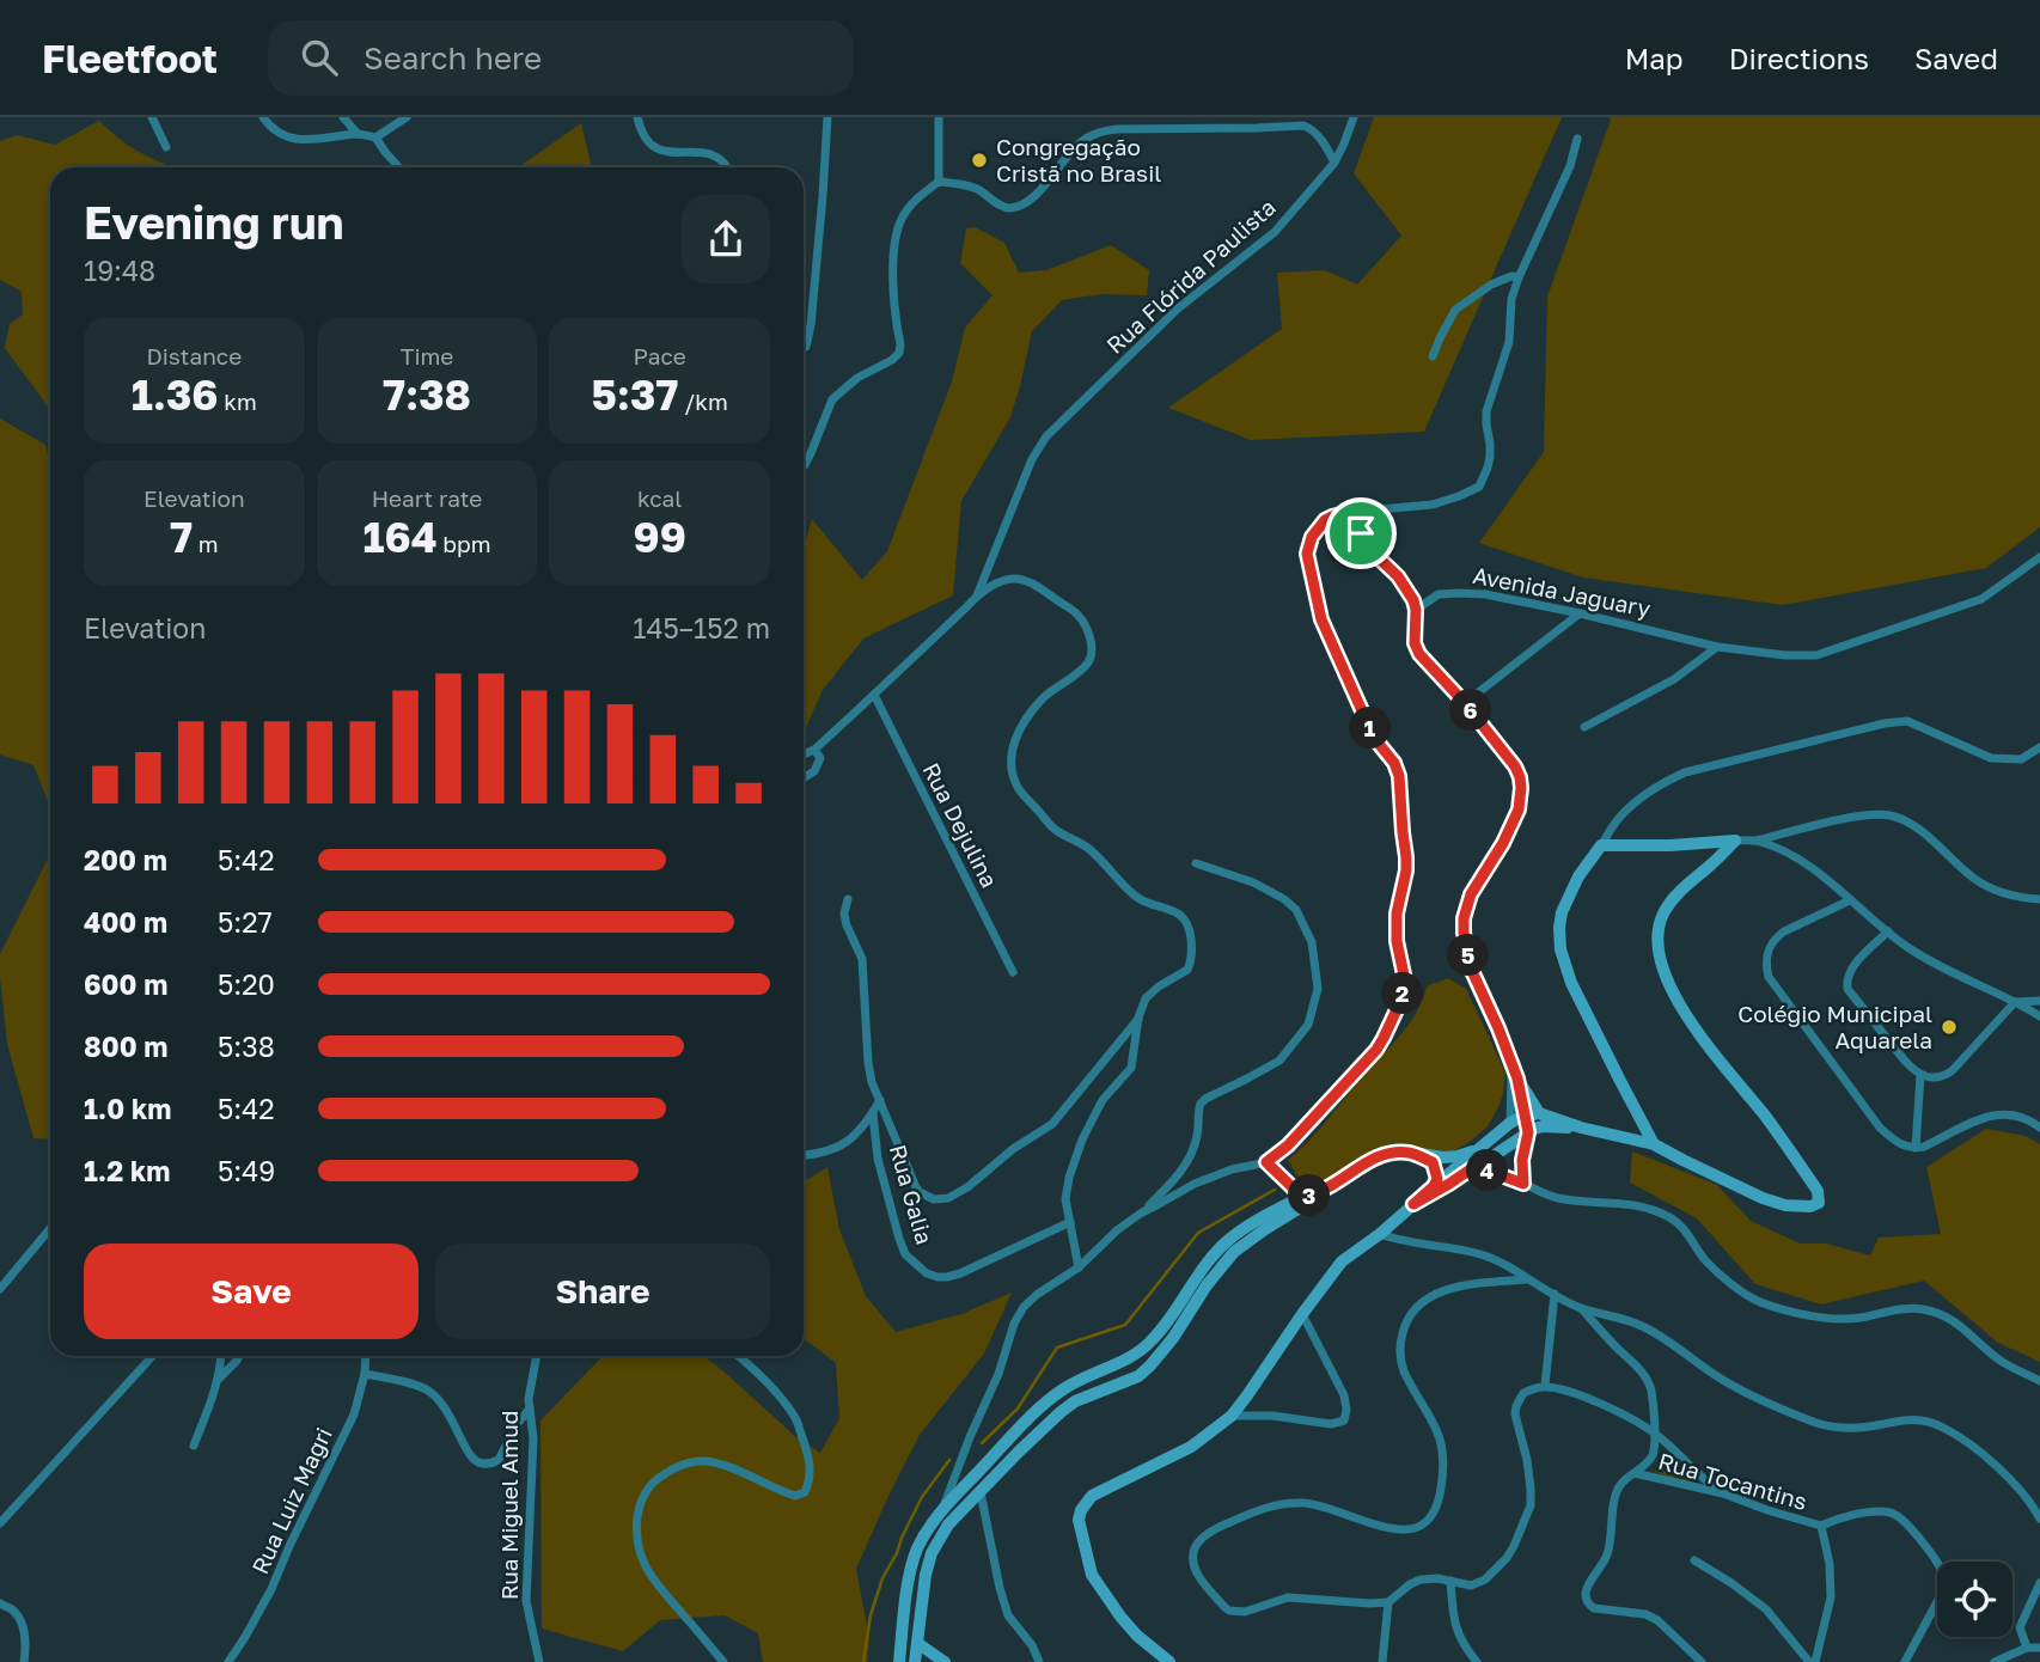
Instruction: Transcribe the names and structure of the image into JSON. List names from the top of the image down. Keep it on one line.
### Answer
{"streets":{"street":["Rua Flórida Paulista","Avenida Jaguary","Rua Dejulina","Rua Galia","Rua Tocantins","Rua Luiz Magri","Rua Miguel Amud"]},"places":["Congregação Cristã no Brasil","Colégio Municipal Aquarela"],"page":{"header":"Fleetfoot","search":"Search here","nav":["Map","Directions","Saved"],"heading":["Evening run","19:48"],"stats":[["Distance","1.36 km"],["Time","7:38"],["Pace","5:37 /km"],["Elevation","7 m"],["Heart rate","164 bpm"],["kcal","99"]],"chart":["Elevation","145–152 m"],"pins":["6","1","5","2","4","3"],"list":[{"name":"200 m","note":"5:42"},{"name":"400 m","note":"5:27"},{"name":"600 m","note":"5:20"},{"name":"800 m","note":"5:38"},{"name":"1.0 km","note":"5:42"},{"name":"1.2 km","note":"5:49"}],"buttons":["Save","Share"]}}
